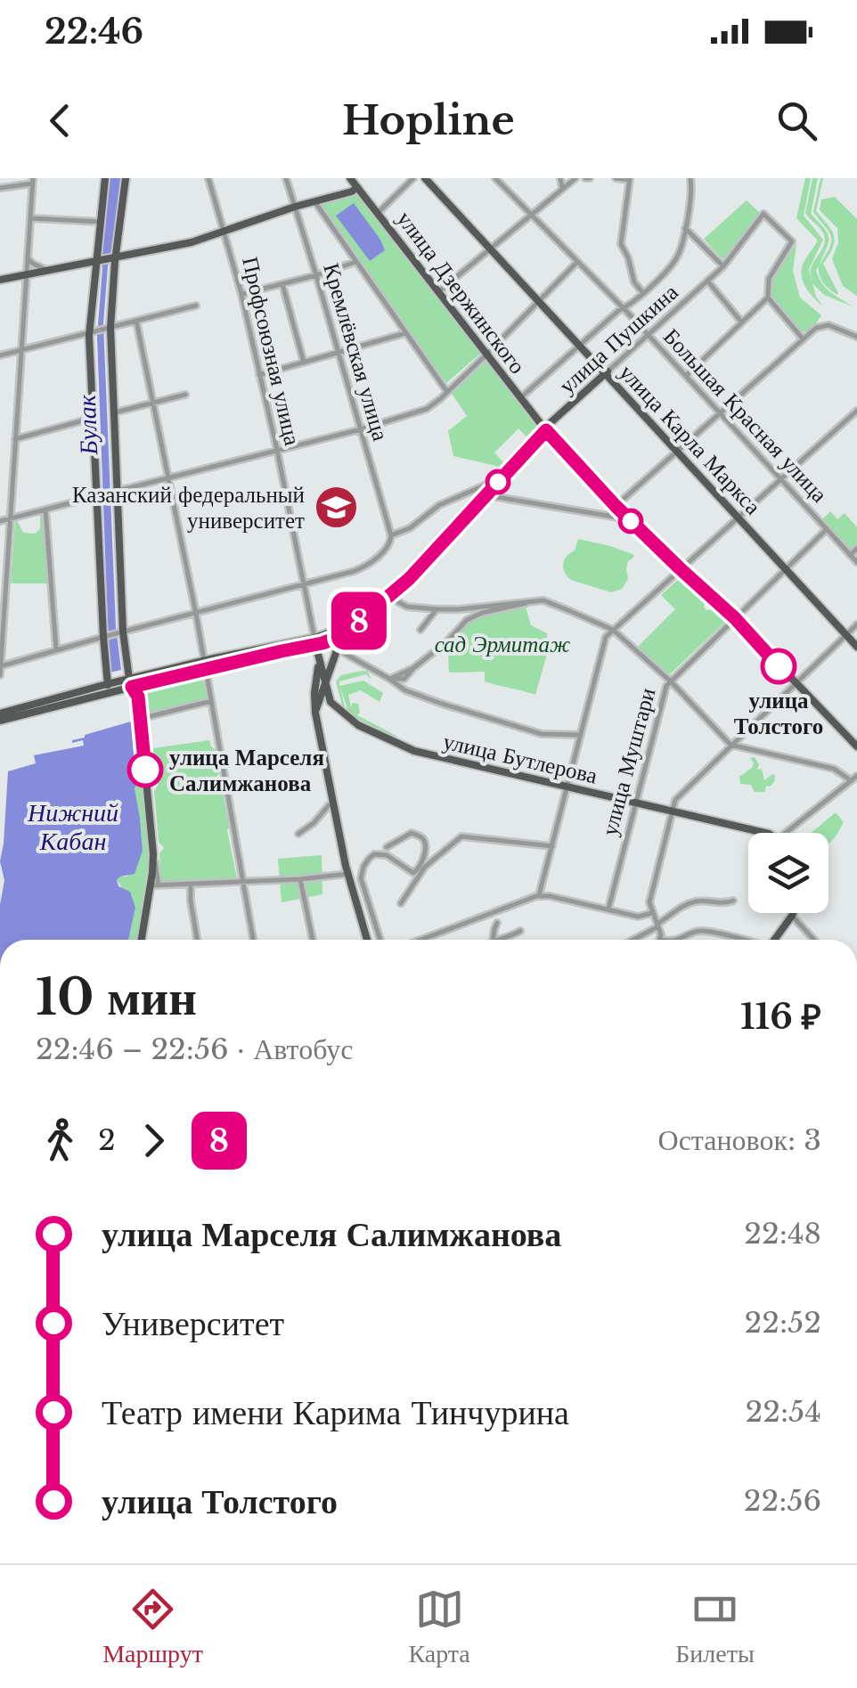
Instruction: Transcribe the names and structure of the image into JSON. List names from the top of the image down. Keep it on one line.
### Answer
{"streets":{"main road":["улица Дзержинского","улица Пушкина","улица Карла Маркса","улица Бутлерова"],"street":["Профсоюзная улица","Кремлёвская улица","Большая Красная улица","улица Муштари"]},"crossings":[["улица Дзержинского","улица Пушкина"],["улица Дзержинского","улица Муштари"],["улица Пушкина","Профсоюзная улица"],["улица Пушкина","Большая Красная улица"],["улица Пушкина","улица Карла Маркса"],["Большая Красная улица","улица Муштари"],["улица Карла Маркса","улица Муштари"],["улица Бутлерова","улица Муштари"]],"water":["Булак","Нижний Кабан"],"parks":["сад Эрмитаж"],"places":{"school or university":["Казанский федеральный университет"],"other":["улица Толстого","улица Марселя Салимжанова"]},"lines":["bus line 8"],"page":{"status":"22:46","header":"Hopline","on_map":"8","heading":["10 мин","22:46 – 22:56 · Автобус","116 ₽"],"legs":["2","8","Остановок: 3"],"list":[{"name":"улица Марселя Салимжанова","value":"22:48"},{"name":"Университет","value":"22:52"},{"name":"Театр имени Карима Тинчурина","value":"22:54"},{"name":"улица Толстого","value":"22:56"}],"tabs":["Маршрут","Карта","Билеты"]}}
